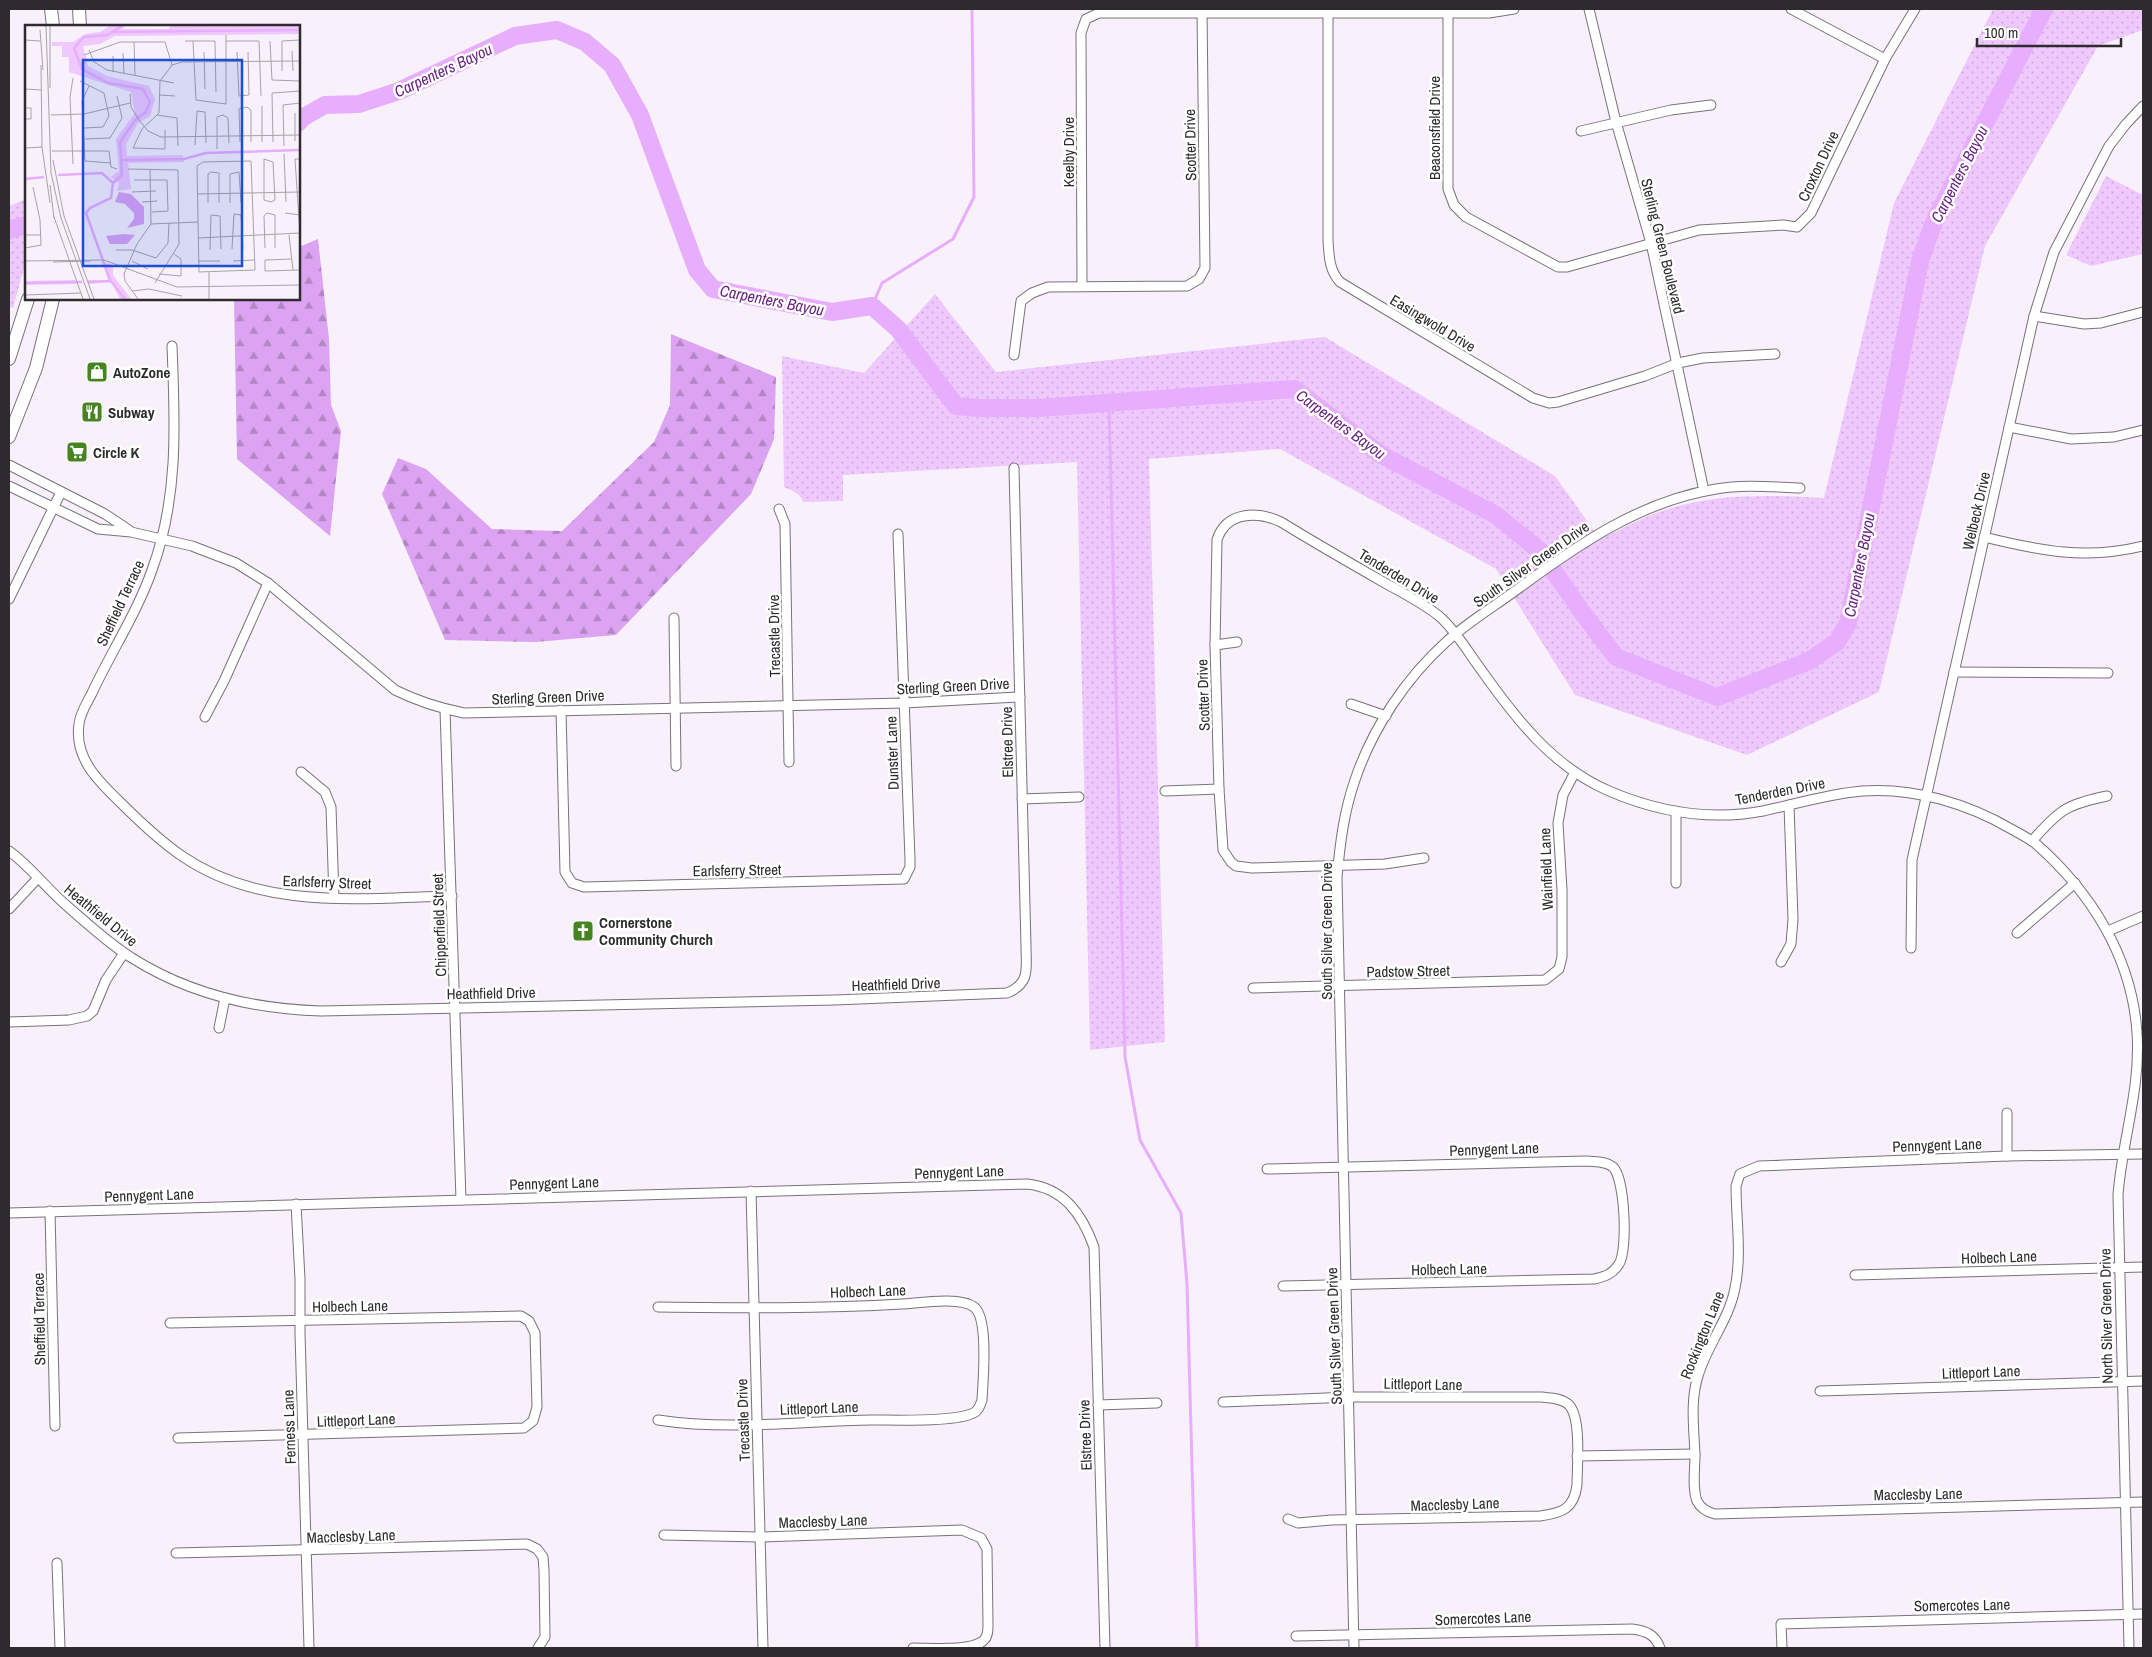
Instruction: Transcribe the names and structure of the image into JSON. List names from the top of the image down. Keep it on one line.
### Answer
{"streets":{"street":["Beaconsfield Drive","Scotter Drive","Keelby Drive","Croxton Drive","Sterling Green Boulevard","Easingwold Drive","Welbeck Drive","South Silver Green Drive","Tenderden Drive","Sheffield Terrace","Trecastle Drive","Sterling Green Drive","Elstree Drive","Dunster Lane","Wainfield Lane","Earlsferry Street","Heathfield Drive","Chipperfield Street","Padstow Street","Pennygent Lane","Holbech Lane","North Silver Green Drive","Rockington Lane","Littleport Lane","Ferness Lane","Macclesby Lane","Somercotes Lane"]},"crossings":[["Beaconsfield Drive","Croxton Drive"],["Beaconsfield Drive","Sterling Green Boulevard"],["Scotter Drive","Keelby Drive"],["Scotter Drive","South Silver Green Drive"],["Scotter Drive","Tenderden Drive"],["Croxton Drive","Sterling Green Boulevard"],["Sterling Green Boulevard","Easingwold Drive"],["Sterling Green Boulevard","South Silver Green Drive"],["Welbeck Drive","Tenderden Drive"],["South Silver Green Drive","Tenderden Drive"],["South Silver Green Drive","Padstow Street"],["South Silver Green Drive","Pennygent Lane"],["South Silver Green Drive","Holbech Lane"],["South Silver Green Drive","Littleport Lane"],["South Silver Green Drive","Macclesby Lane"],["South Silver Green Drive","Somercotes Lane"],["Tenderden Drive","Wainfield Lane"],["Tenderden Drive","North Silver Green Drive"],["Sheffield Terrace","Sterling Green Drive"],["Sheffield Terrace","Earlsferry Street"],["Sheffield Terrace","Pennygent Lane"],["Trecastle Drive","Sterling Green Drive"],["Trecastle Drive","Pennygent Lane"],["Trecastle Drive","Holbech Lane"],["Trecastle Drive","Littleport Lane"],["Trecastle Drive","Macclesby Lane"],["Sterling Green Drive","Elstree Drive"],["Sterling Green Drive","Dunster Lane"],["Sterling Green Drive","Earlsferry Street"],["Sterling Green Drive","Chipperfield Street"],["Elstree Drive","Heathfield Drive"],["Elstree Drive","Pennygent Lane"],["Dunster Lane","Earlsferry Street"],["Wainfield Lane","Padstow Street"],["Earlsferry Street","Chipperfield Street"],["Heathfield Drive","Chipperfield Street"],["Chipperfield Street","Pennygent Lane"],["Pennygent Lane","Holbech Lane"],["Pennygent Lane","North Silver Green Drive"],["Pennygent Lane","Rockington Lane"],["Pennygent Lane","Ferness Lane"],["Holbech Lane","North Silver Green Drive"],["Holbech Lane","Littleport Lane"],["Holbech Lane","Ferness Lane"],["North Silver Green Drive","Littleport Lane"],["North Silver Green Drive","Macclesby Lane"],["North Silver Green Drive","Somercotes Lane"],["Rockington Lane","Macclesby Lane"],["Littleport Lane","Ferness Lane"],["Littleport Lane","Macclesby Lane"],["Ferness Lane","Macclesby Lane"]],"water":["Carpenters Bayou"],"places":{"shop":["AutoZone"],"restaurant":["Subway"],"supermarket":["Circle K"],"church":["Cornerstone Community Church"]},"scale_bar":"100 m"}
